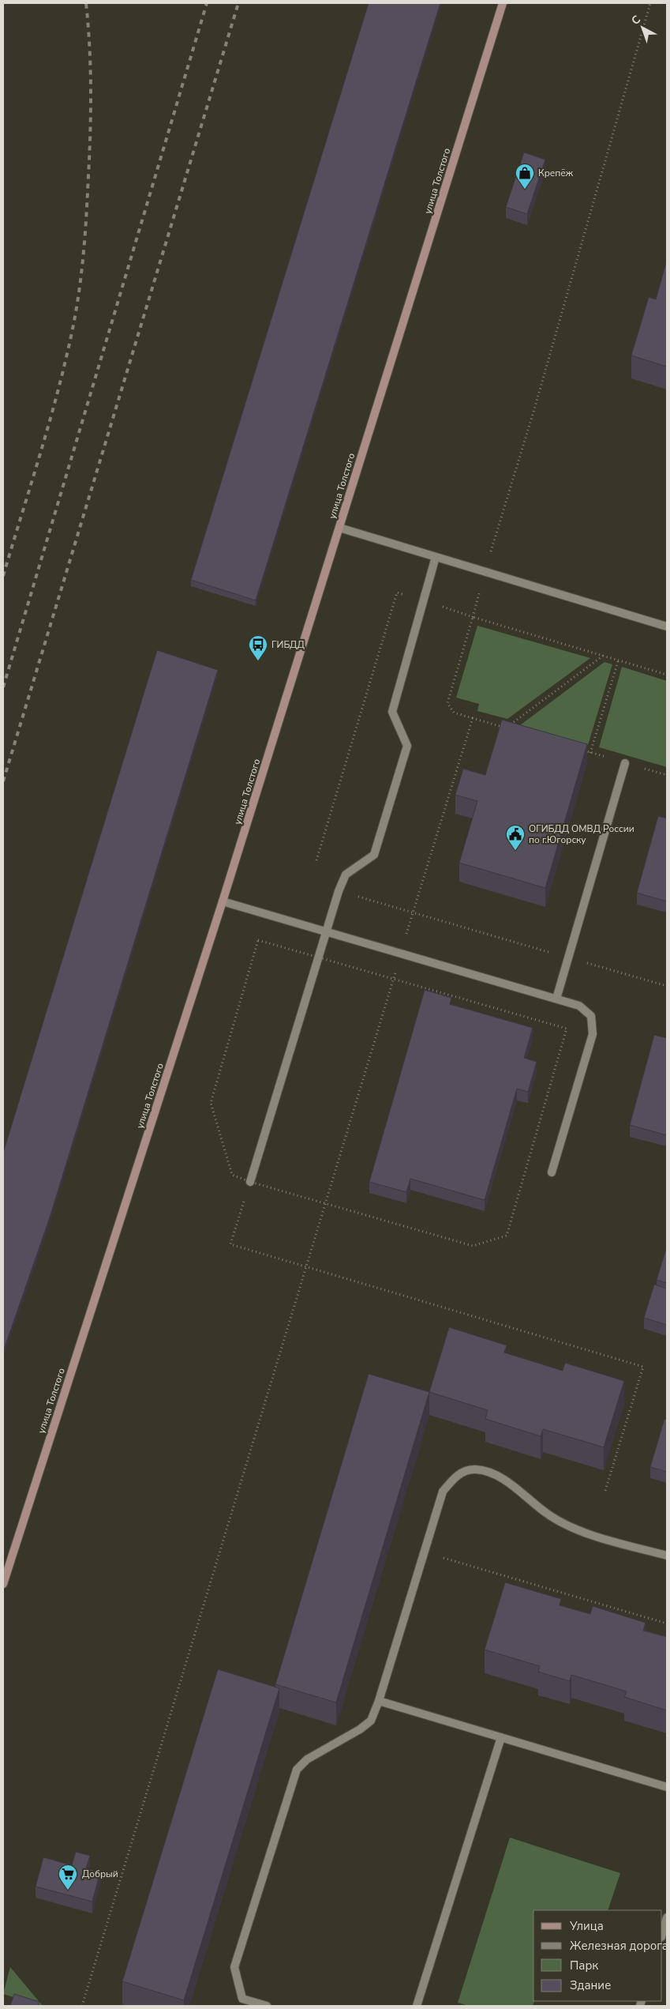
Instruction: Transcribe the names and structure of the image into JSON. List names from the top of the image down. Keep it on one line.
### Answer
{"streets":{"street":["улица Толстого"]},"places":{"shop":["Крепёж"],"bus stop":["ГИБДД"],"public building":["ОГИБДД ОМВД России по г.Югорску"],"supermarket":["Добрый"]},"legend":["Улица","Железная дорога","Парк","Здание"],"north":"top left"}
